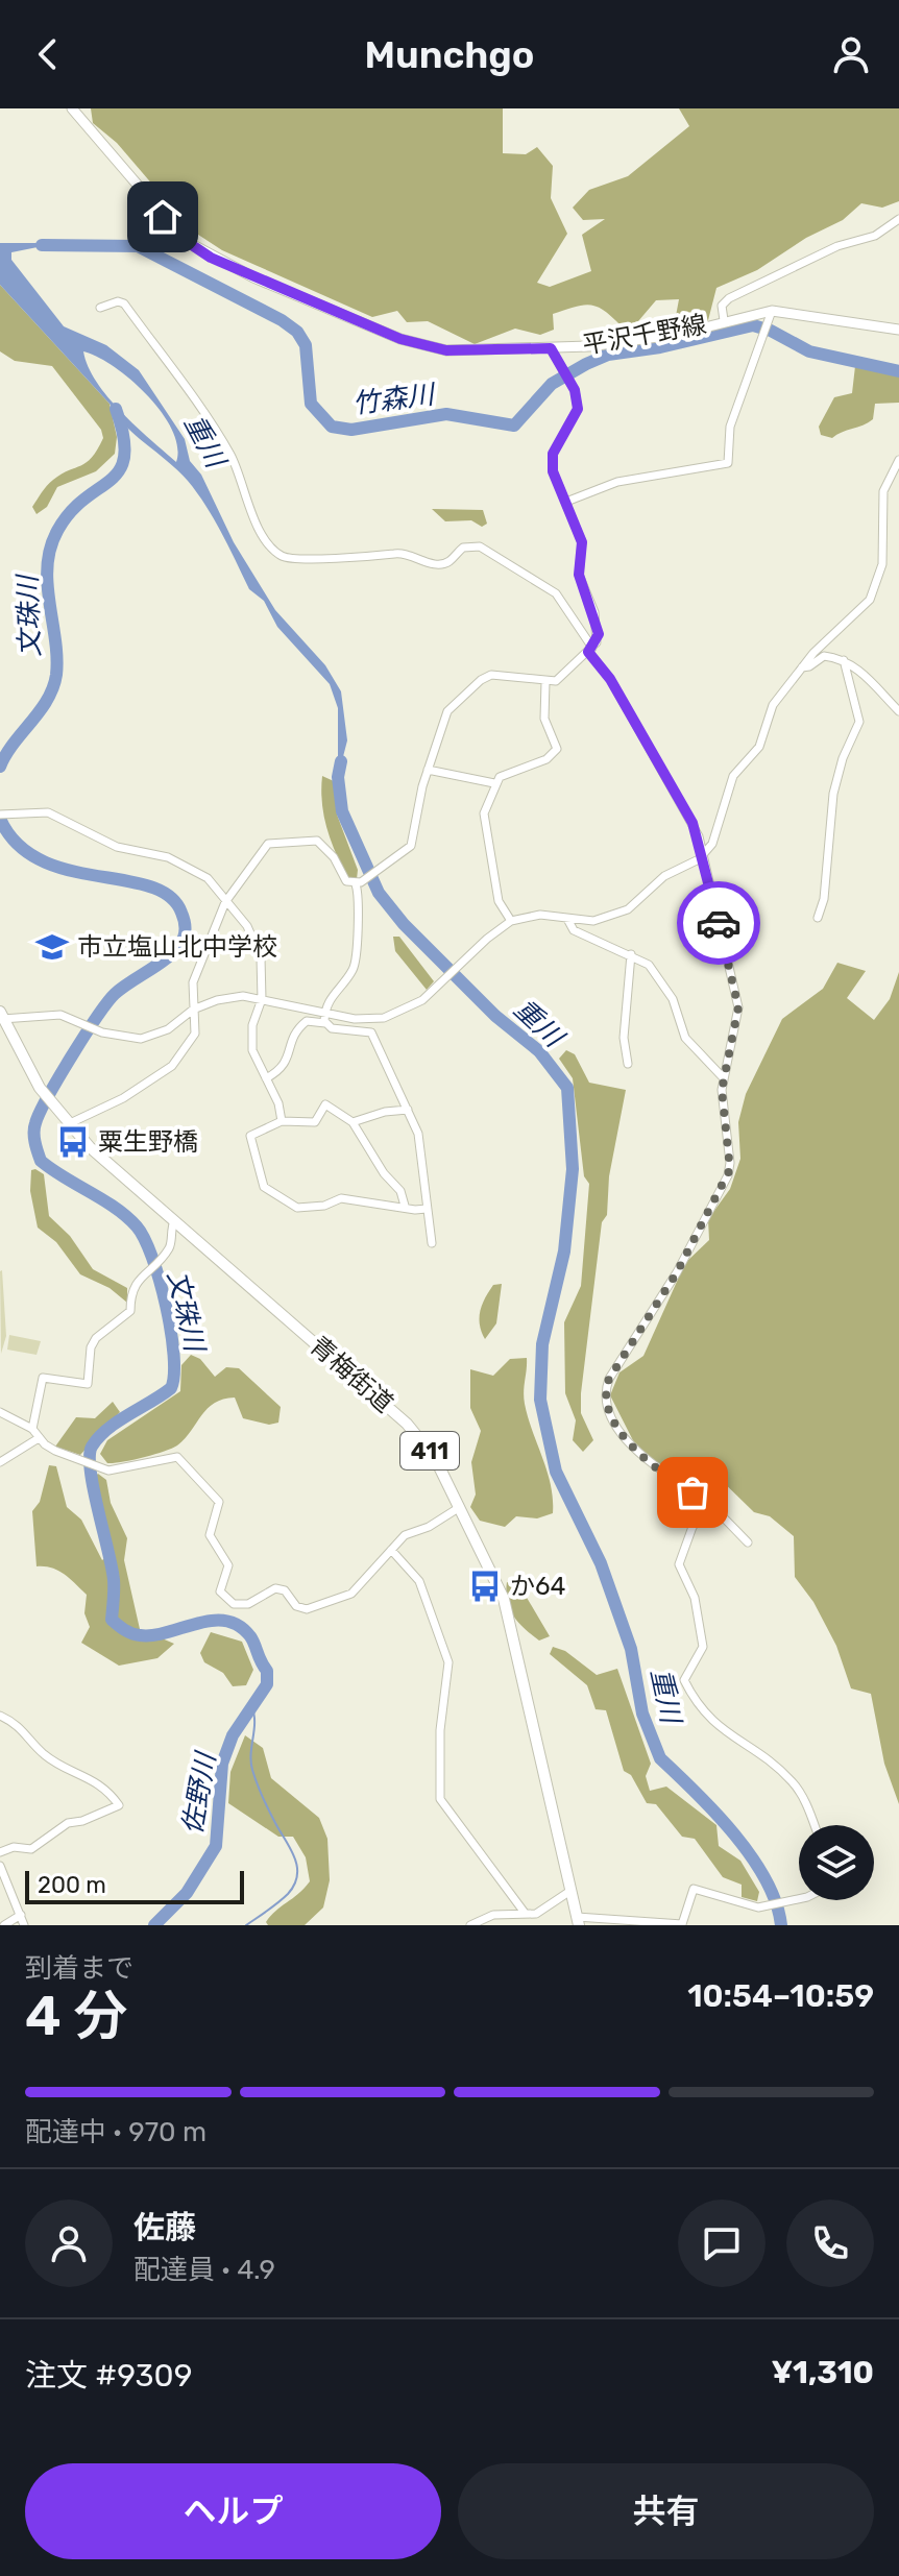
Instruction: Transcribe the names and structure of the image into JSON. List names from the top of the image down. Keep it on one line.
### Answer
{"streets":{"highway":["青梅街道","411"],"main road":["平沢千野線"]},"water":["竹森川","重川","文珠川","佐野川"],"places":{"school or university":["市立塩山北中学校"],"bus stop":["粟生野橋","か64"]},"scale_bar":"200 m","page":{"header":"Munchgo","scale":"200 m","heading":["4 分","到着まで","10:54–10:59"],"panel":["佐藤","配達員 · 4.9","注文 #9309","¥1,310"],"bar":"配達中 · 970 m","buttons":["ヘルプ","共有"]}}
